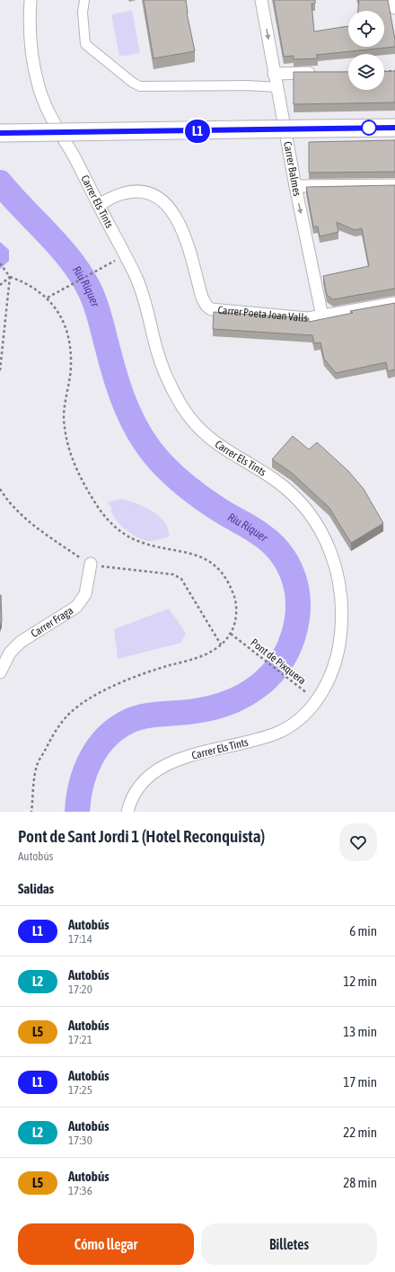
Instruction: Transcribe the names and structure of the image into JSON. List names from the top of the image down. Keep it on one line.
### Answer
{"streets":{"street":["Carrer Balmes","Carrer Els Tints","Carrer Poeta Joan Valls","Carrer Fraga"],"path":["Pont de Pixquera"]},"crossings":[["Carrer Balmes","Carrer Poeta Joan Valls"],["Carrer Els Tints","Carrer Poeta Joan Valls"],["Carrer Els Tints","Pont de Pixquera"]],"one_way":["Carrer Balmes"],"water":["Riu Riquer"],"lines":["bus line L1"],"page":{"on_map":"L1","heading":[["Pont de Sant Jordi 1 (Hotel Reconquista)","Autobús"],"Salidas"],"list":[{"mark":"L1","name":"Autobús","note":"17:14","value":"6 min"},{"mark":"L2","name":"Autobús","note":"17:20","value":"12 min"},{"mark":"L5","name":"Autobús","note":"17:21","value":"13 min"},{"mark":"L1","name":"Autobús","note":"17:25","value":"17 min"},{"mark":"L2","name":"Autobús","note":"17:30","value":"22 min"},{"mark":"L5","name":"Autobús","note":"17:36","value":"28 min"}],"buttons":["Cómo llegar","Billetes"]}}
